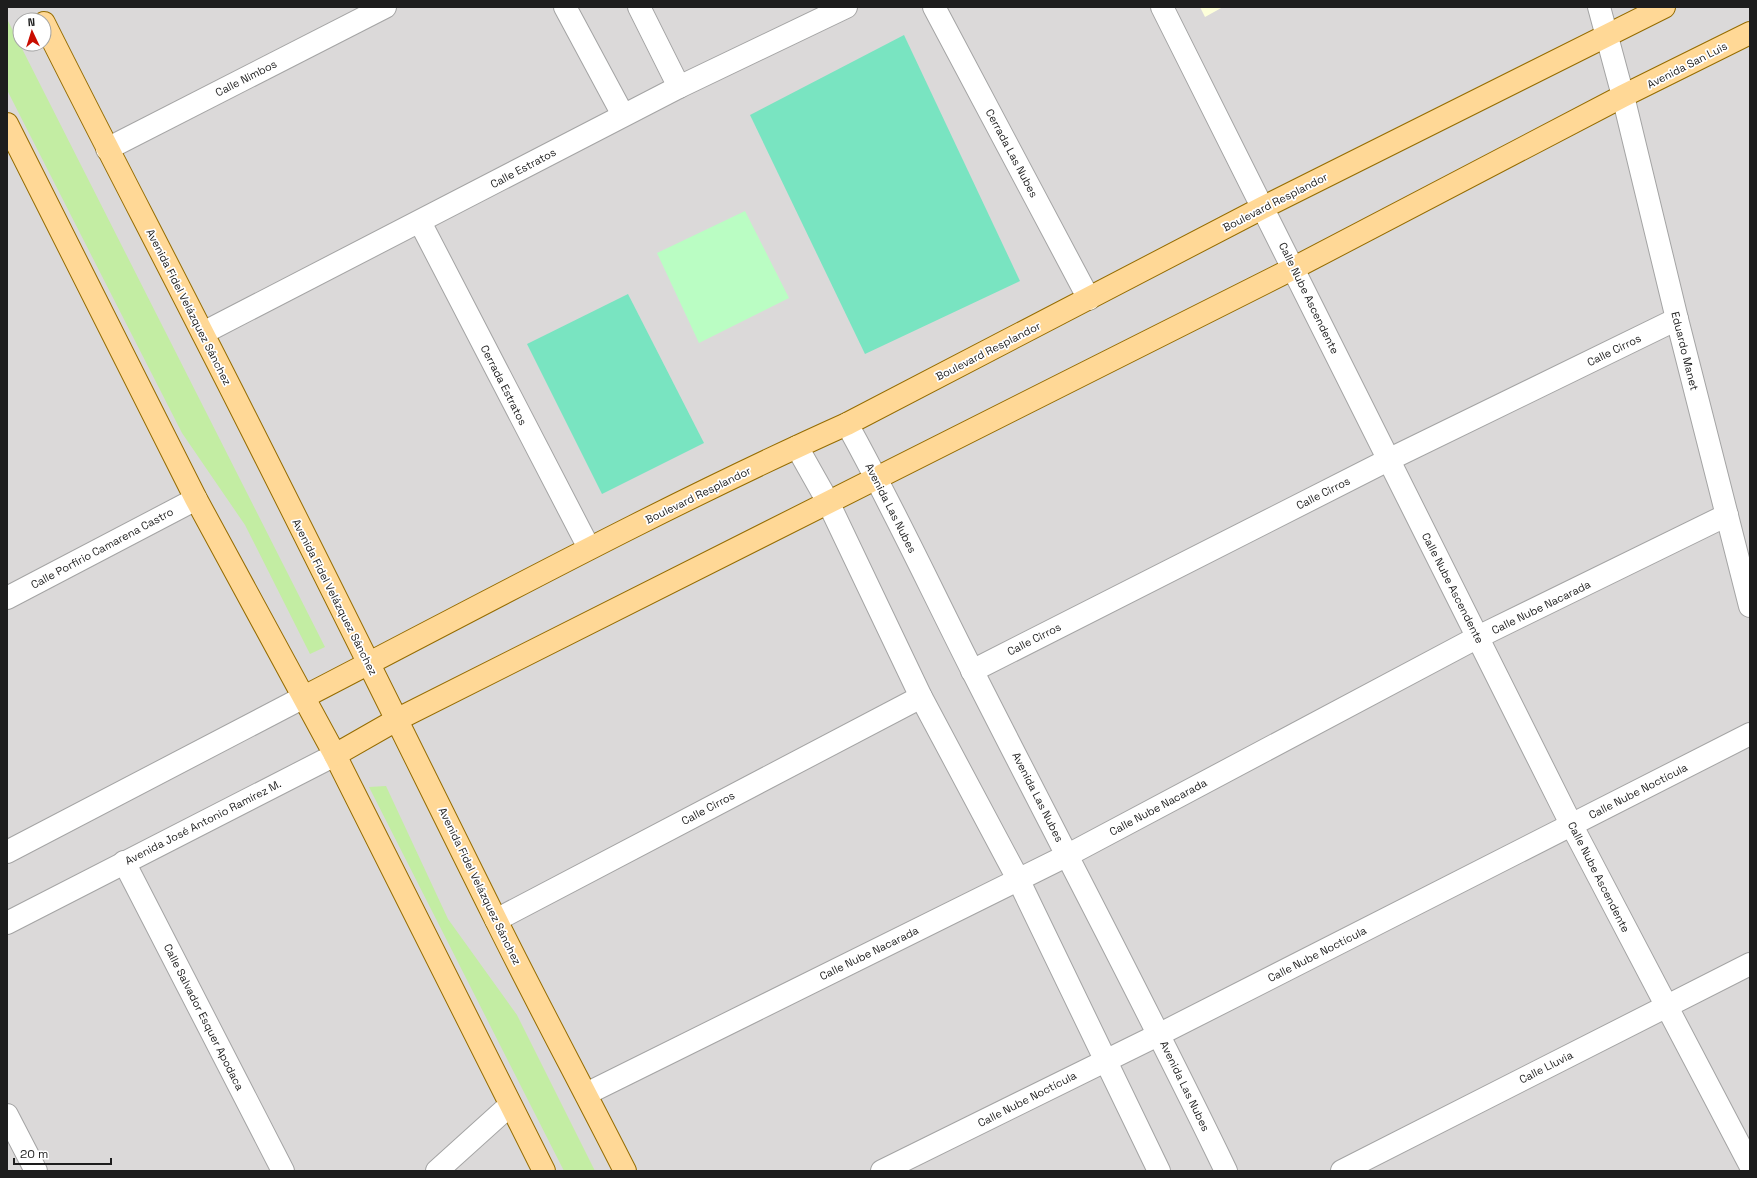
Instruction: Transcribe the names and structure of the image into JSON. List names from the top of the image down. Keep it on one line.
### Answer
{"streets":{"main road":["Avenida San Luis","Boulevard Resplandor","Avenida Fidel Velázquez Sánchez","Avenida José Antonio Ramírez M."],"street":["Calle Nimbos","Cerrada Las Nubes","Calle Estratos","Calle Nube Ascendente","Calle Cirros","Eduardo Manet","Cerrada Estratos","Avenida Las Nubes","Calle Porfirio Camarena Castro","Calle Nube Nacarada","Calle Nube Noctícula","Calle Salvador Esquer Apodaca","Calle Lluvia"]},"crossings":[["Avenida San Luis","Eduardo Manet"],["Calle Nimbos","Avenida Fidel Velázquez Sánchez"],["Cerrada Las Nubes","Boulevard Resplandor"],["Calle Estratos","Avenida Fidel Velázquez Sánchez"],["Calle Estratos","Cerrada Estratos"],["Boulevard Resplandor","Calle Nube Ascendente"],["Boulevard Resplandor","Avenida Fidel Velázquez Sánchez"],["Boulevard Resplandor","Eduardo Manet"],["Boulevard Resplandor","Cerrada Estratos"],["Boulevard Resplandor","Avenida Las Nubes"],["Calle Nube Ascendente","Calle Cirros"],["Calle Nube Ascendente","Calle Nube Nacarada"],["Calle Nube Ascendente","Calle Nube Noctícula"],["Calle Nube Ascendente","Calle Lluvia"],["Avenida Fidel Velázquez Sánchez","Calle Cirros"],["Avenida Fidel Velázquez Sánchez","Calle Nube Nacarada"],["Avenida Fidel Velázquez Sánchez","Avenida José Antonio Ramírez M."],["Calle Cirros","Eduardo Manet"],["Calle Cirros","Avenida Las Nubes"],["Eduardo Manet","Calle Nube Nacarada"],["Avenida Las Nubes","Calle Nube Nacarada"],["Avenida Las Nubes","Calle Nube Noctícula"],["Avenida José Antonio Ramírez M.","Calle Salvador Esquer Apodaca"]],"scale_bar":"20 m","north":"top"}
